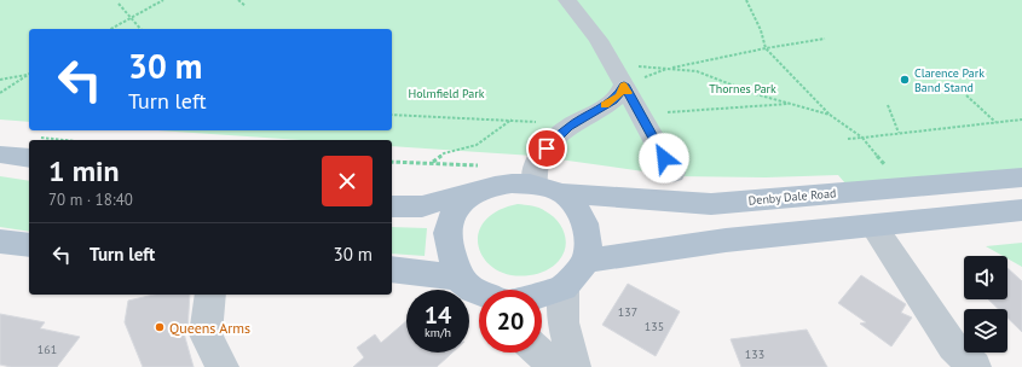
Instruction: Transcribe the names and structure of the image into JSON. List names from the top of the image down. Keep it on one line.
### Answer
{"streets":{"main road":["Denby Dale Road"]},"parks":["Thornes Park","Holmfield Park"],"places":["Clarence Park Band Stand","Queens Arms"],"house_numbers":["137","135","161","133"],"page":{"turn":["30 m","Turn left"],"heading":["1 min","70 m · 18:40"],"list":[{"name":"Turn left","value":"30 m"}],"speed":"14 km/h","limit":"20"}}
